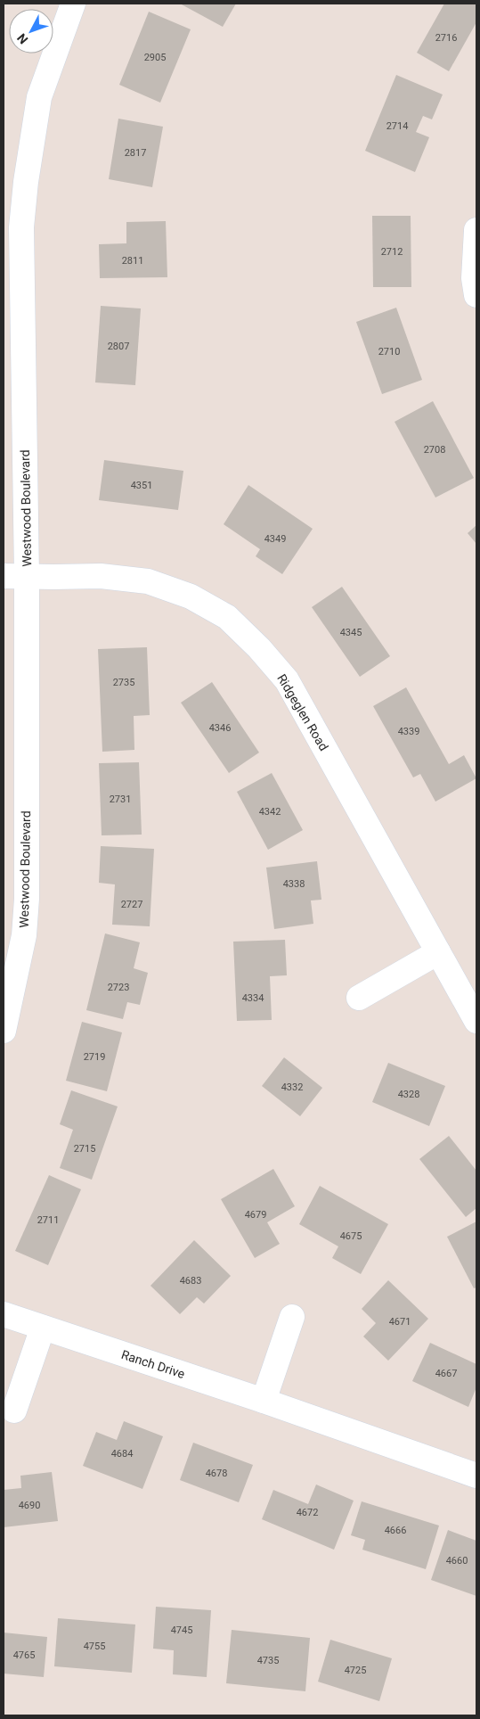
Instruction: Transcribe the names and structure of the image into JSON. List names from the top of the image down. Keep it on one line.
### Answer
{"streets":{"street":["Westwood Boulevard","Ridgeglen Road","Ranch Drive"]},"crossings":[["Westwood Boulevard","Ridgeglen Road"]],"house_numbers":["2716","2905","2714","2817","2712","2811","2807","2710","2708","4351","4349","4345","2735","4346","4339","2731","4342","4338","2727","2723","4334","2719","4332","4328","2715","4679","2711","4675","4683","4671","4667","4684","4678","4690","4672","4666","4660","4745","4755","4765","4735","4725"],"north":"bottom left"}
